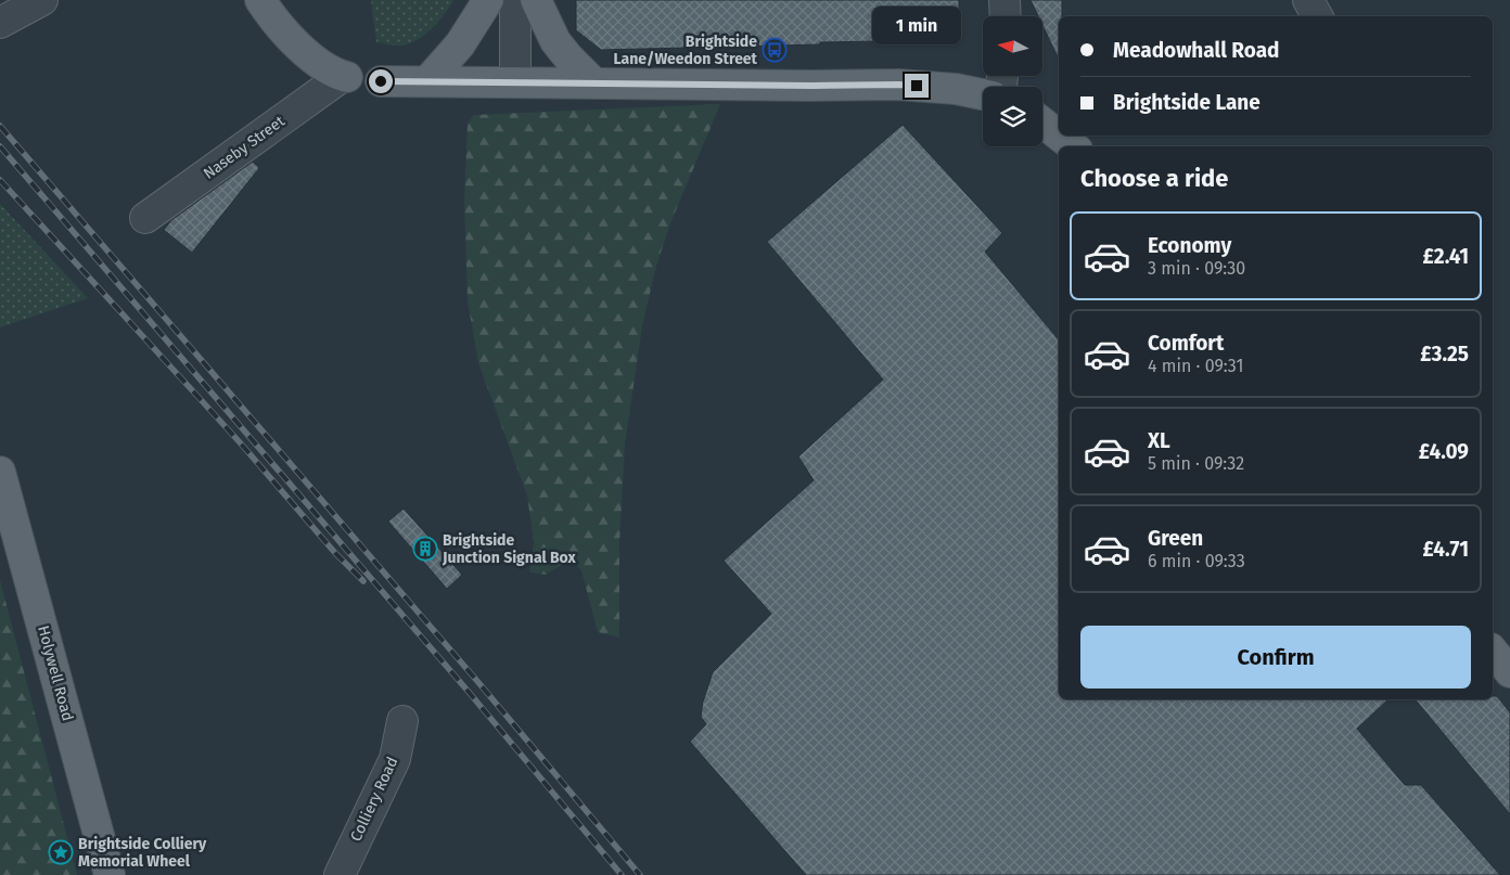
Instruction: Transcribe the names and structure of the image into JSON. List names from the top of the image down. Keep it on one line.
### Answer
{"streets":{"main road":["Holywell Road"],"street":["Naseby Street","Colliery Road"]},"places":{"bus stop":["Brightside Lane/Weedon Street"],"building":["Brightside Junction Signal Box"],"place":["Brightside Colliery Memorial Wheel"]},"north":"left","page":{"bubble":"1 min","banner":["Meadowhall Road","Brightside Lane"],"heading":"Choose a ride","list":[{"name":"Economy","note":"3 min · 09:30","value":"£2.41"},{"name":"Comfort","note":"4 min · 09:31","value":"£3.25"},{"name":"XL","note":"5 min · 09:32","value":"£4.09"},{"name":"Green","note":"6 min · 09:33","value":"£4.71"}],"buttons":"Confirm"}}
